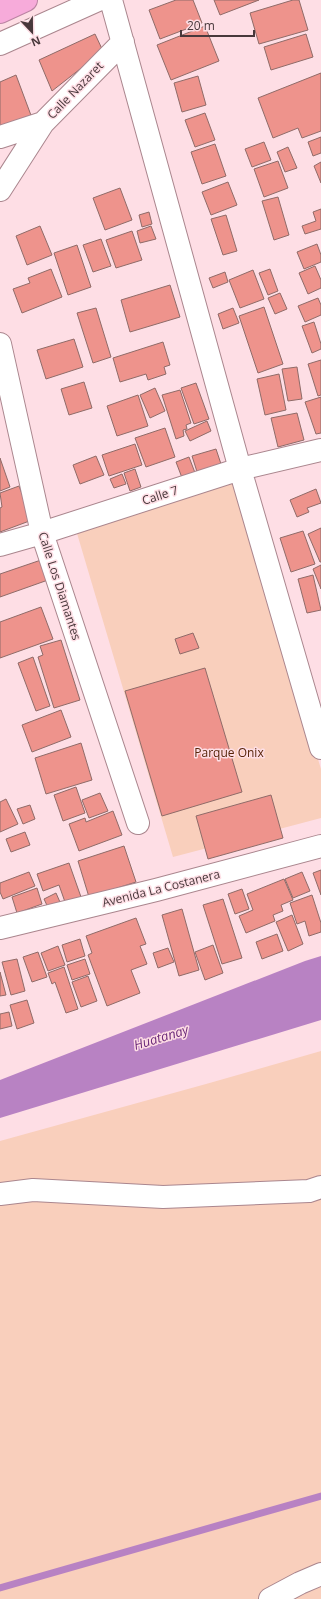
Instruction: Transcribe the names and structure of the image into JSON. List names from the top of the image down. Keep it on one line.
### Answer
{"streets":{"street":["Calle Nazaret","Calle 7","Calle Los Diamantes","Avenida La Costanera"]},"crossings":[["Calle 7","Calle Los Diamantes"]],"water":["Huatanay"],"parks":["Parque Onix"],"scale_bar":"20 m","north":"bottom"}
